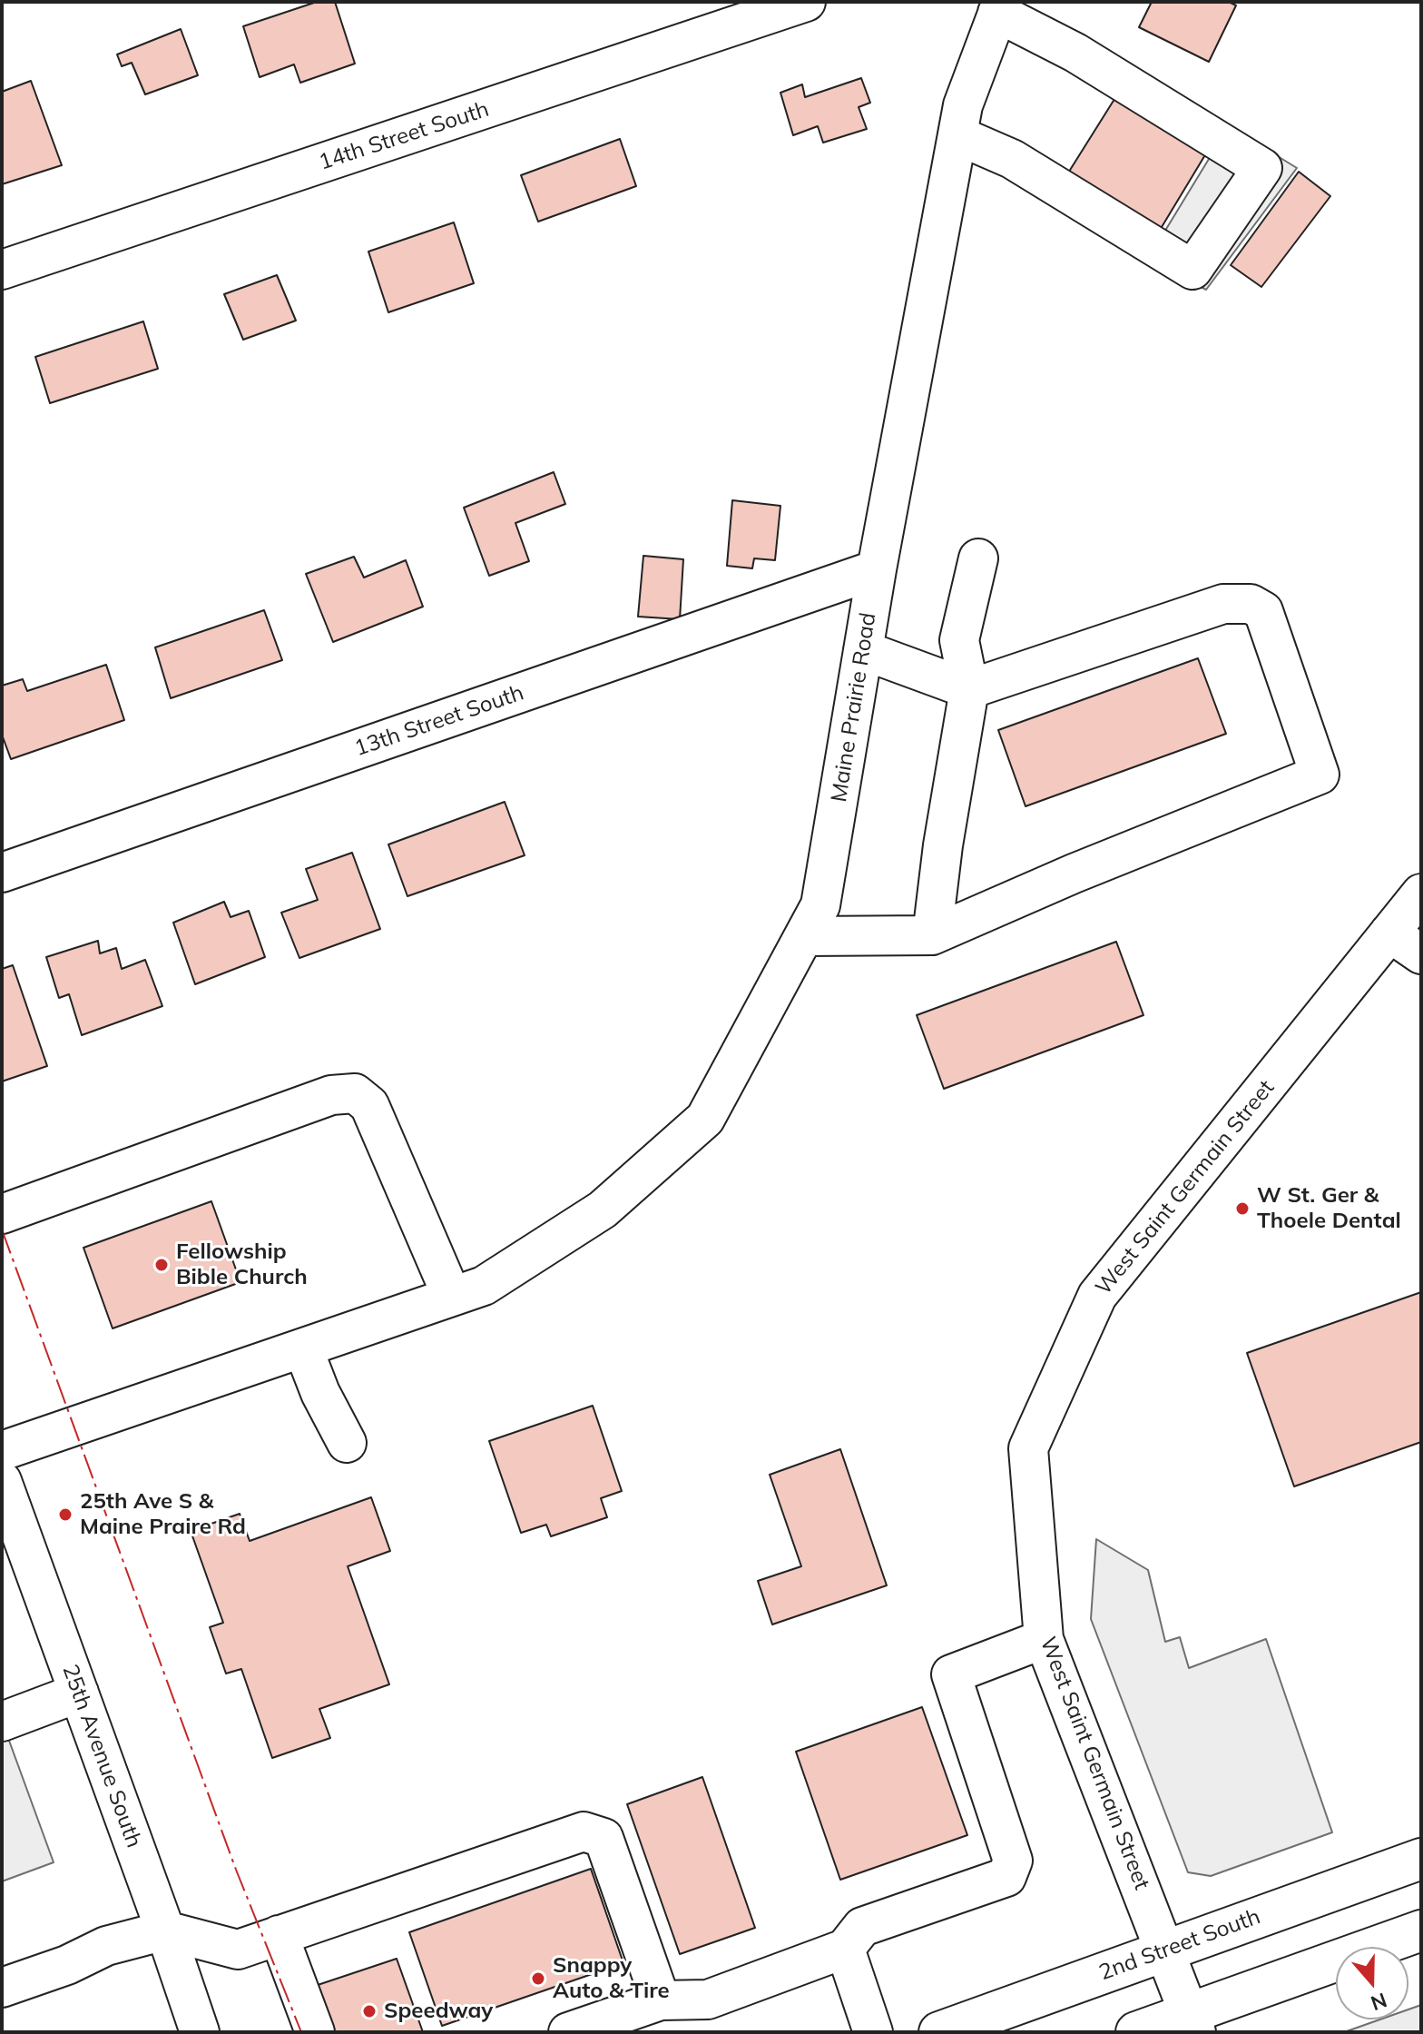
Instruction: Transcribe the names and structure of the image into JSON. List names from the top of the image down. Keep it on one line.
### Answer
{"streets":{"main road":["2nd Street South"],"street":["14th Street South","Maine Prairie Road","13th Street South","West Saint Germain Street","25th Avenue South"]},"crossings":[["Maine Prairie Road","13th Street South"],["West Saint Germain Street","2nd Street South"]],"places":["W St. Ger & Thoele Dental","Fellowship Bible Church","25th Ave S & Maine Praire Rd","Snappy Auto & Tire","Speedway"],"north":"bottom"}
